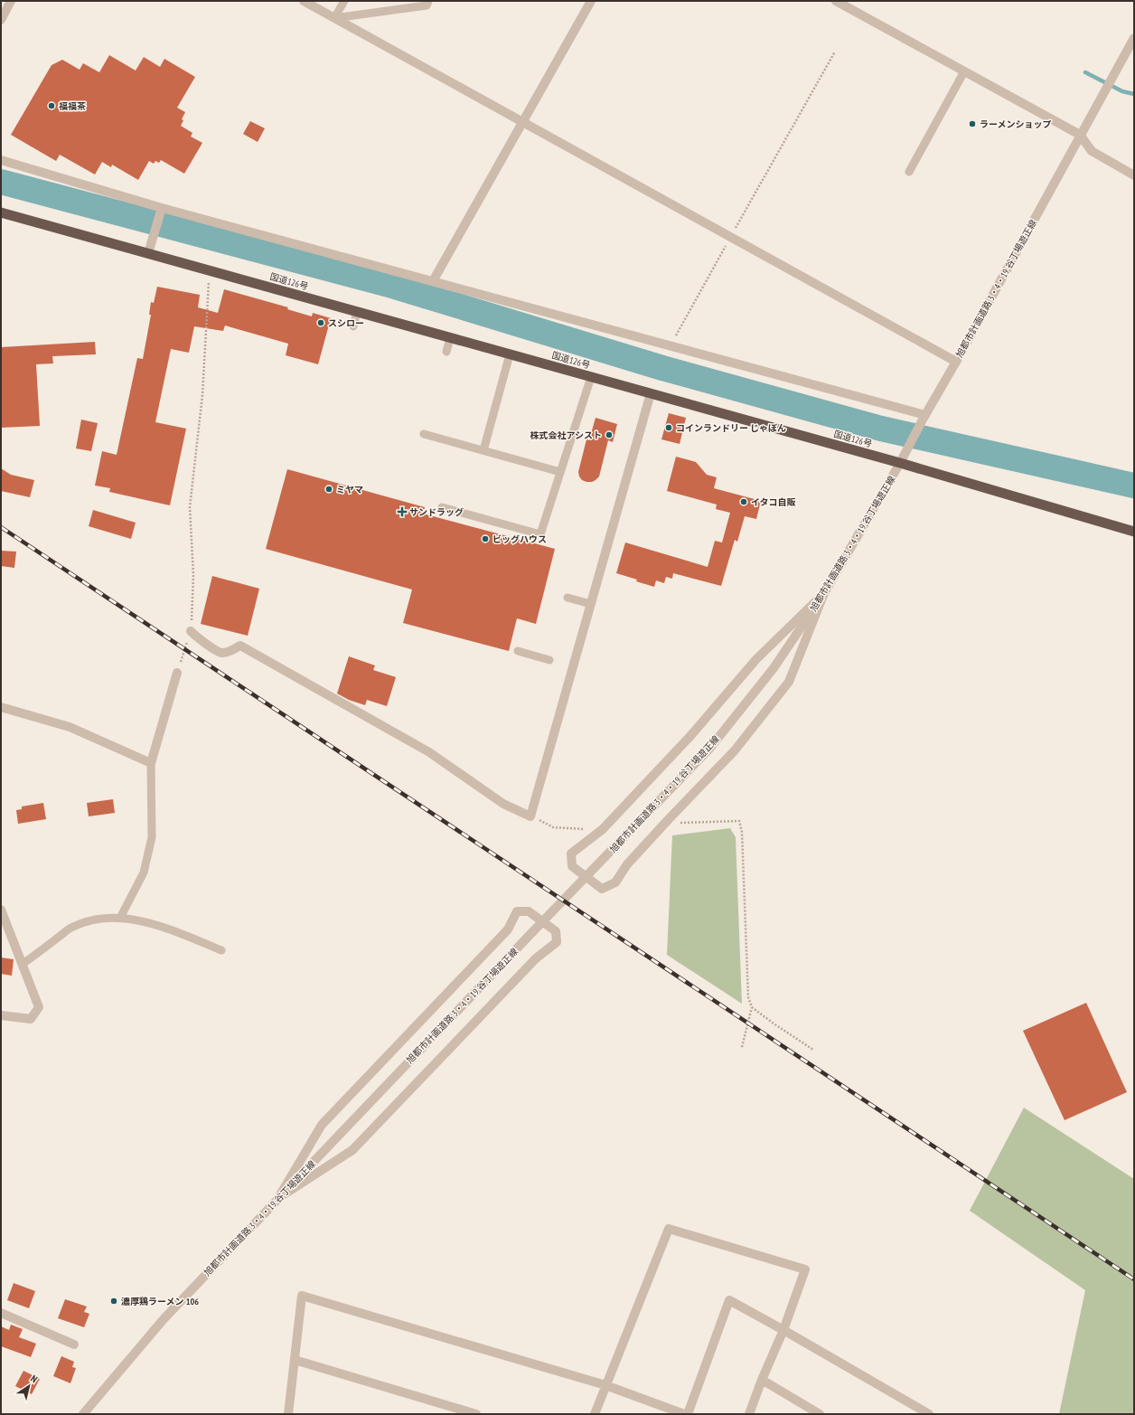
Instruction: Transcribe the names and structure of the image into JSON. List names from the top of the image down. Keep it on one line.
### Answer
{"streets":{"highway":["国道126号"],"street":["旭都市計画道路 3・4・19 谷丁場遊正線"]},"crossings":[["国道126号","旭都市計画道路 3・4・19 谷丁場遊正線"]],"places":{"other":["福福茶","ラーメンショップ","スシロー","コインランドリー じゃぼん","株式会社アシスト","ミヤマ","イタコ自販","ビッグハウス","濃厚鶏ラーメン 106"],"health":["サンドラッグ"]},"north":"top right"}
